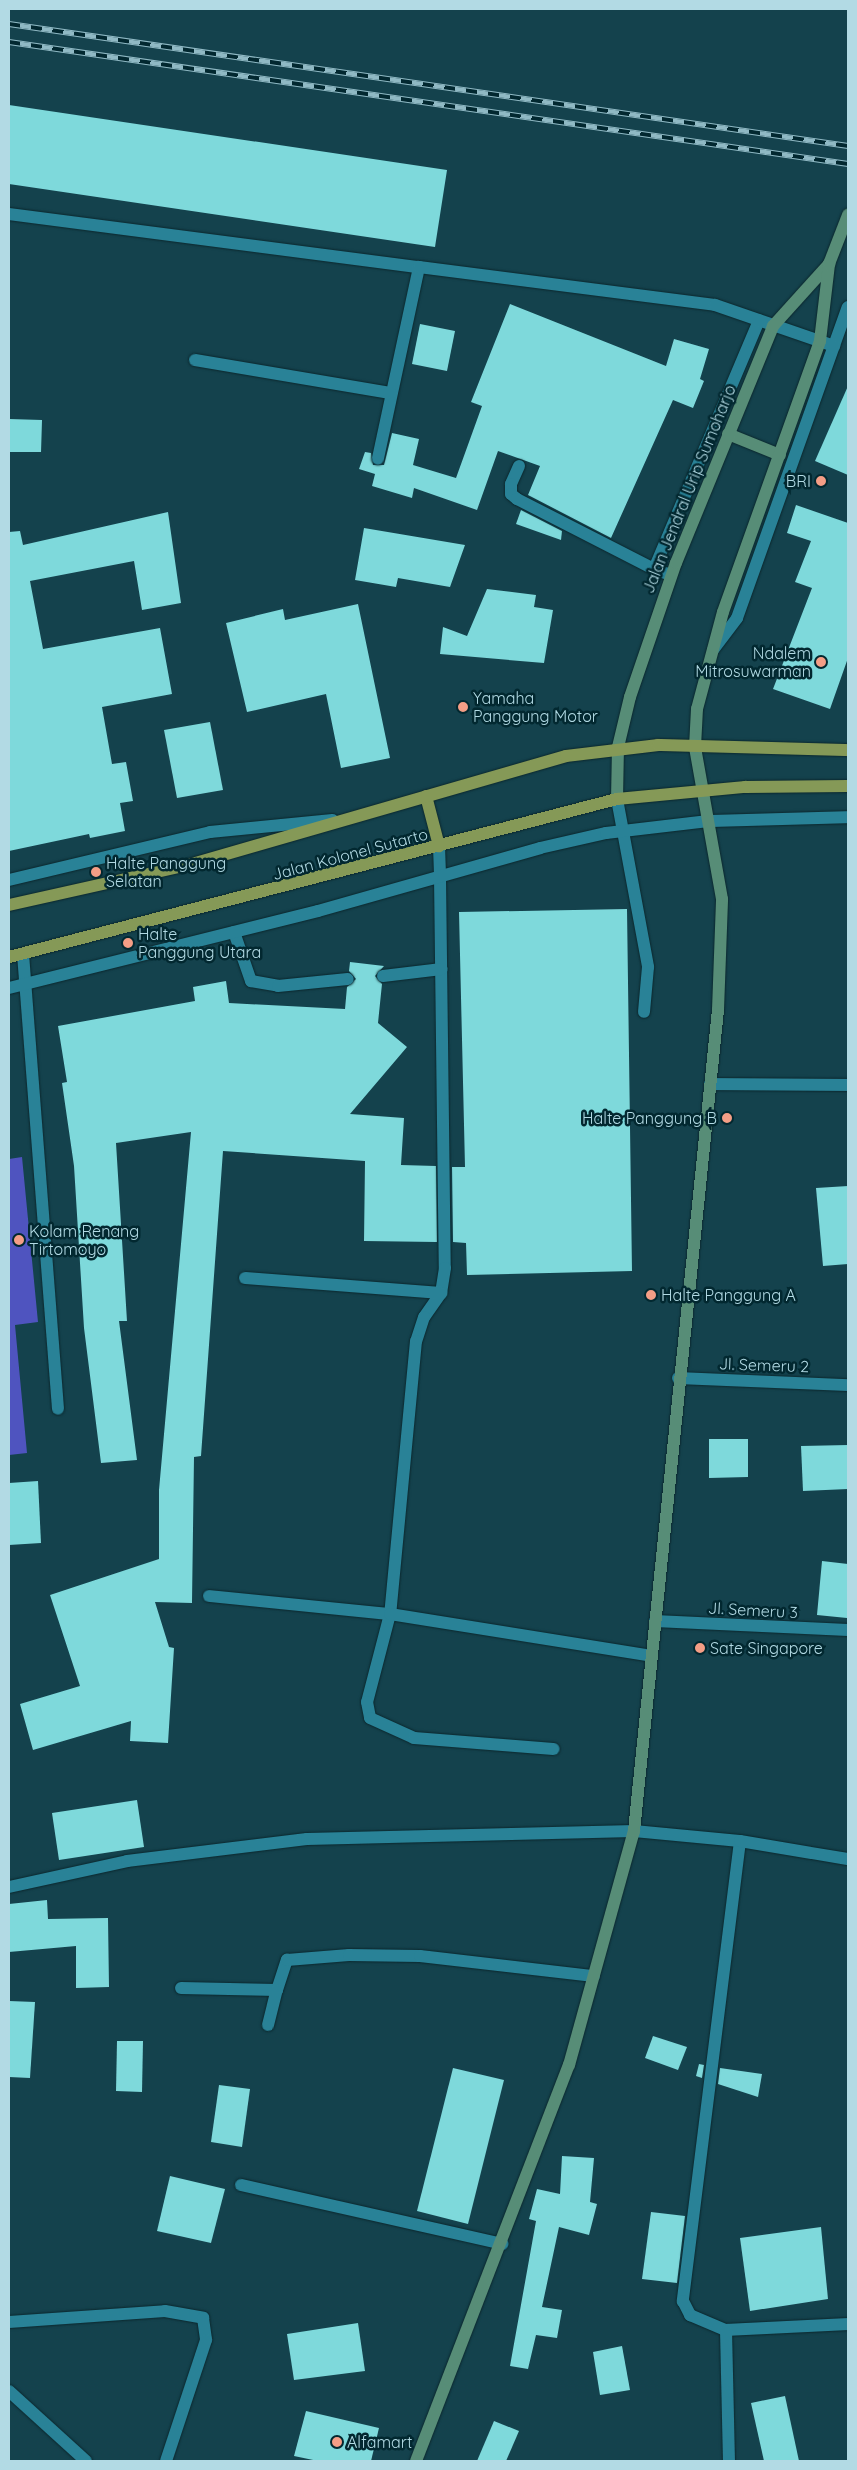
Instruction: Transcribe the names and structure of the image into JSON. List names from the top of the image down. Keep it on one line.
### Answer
{"streets":{"main road":["Jalan Jendral Urip Sumoharjo","Jalan Kolonel Sutarto"],"street":["Jl. Semeru 2","Jl. Semeru 3"]},"crossings":[["Jalan Jendral Urip Sumoharjo","Jalan Kolonel Sutarto"],["Jalan Jendral Urip Sumoharjo","Jl. Semeru 2"],["Jalan Jendral Urip Sumoharjo","Jl. Semeru 3"]],"places":["BRI","Ndalem Mitrosuwarman","Yamaha Panggung Motor","Halte Panggung Selatan","Halte Panggung Utara","Halte Panggung B","Kolam Renang Tirtomoyo","Halte Panggung A","Sate Singapore","Alfamart"]}
